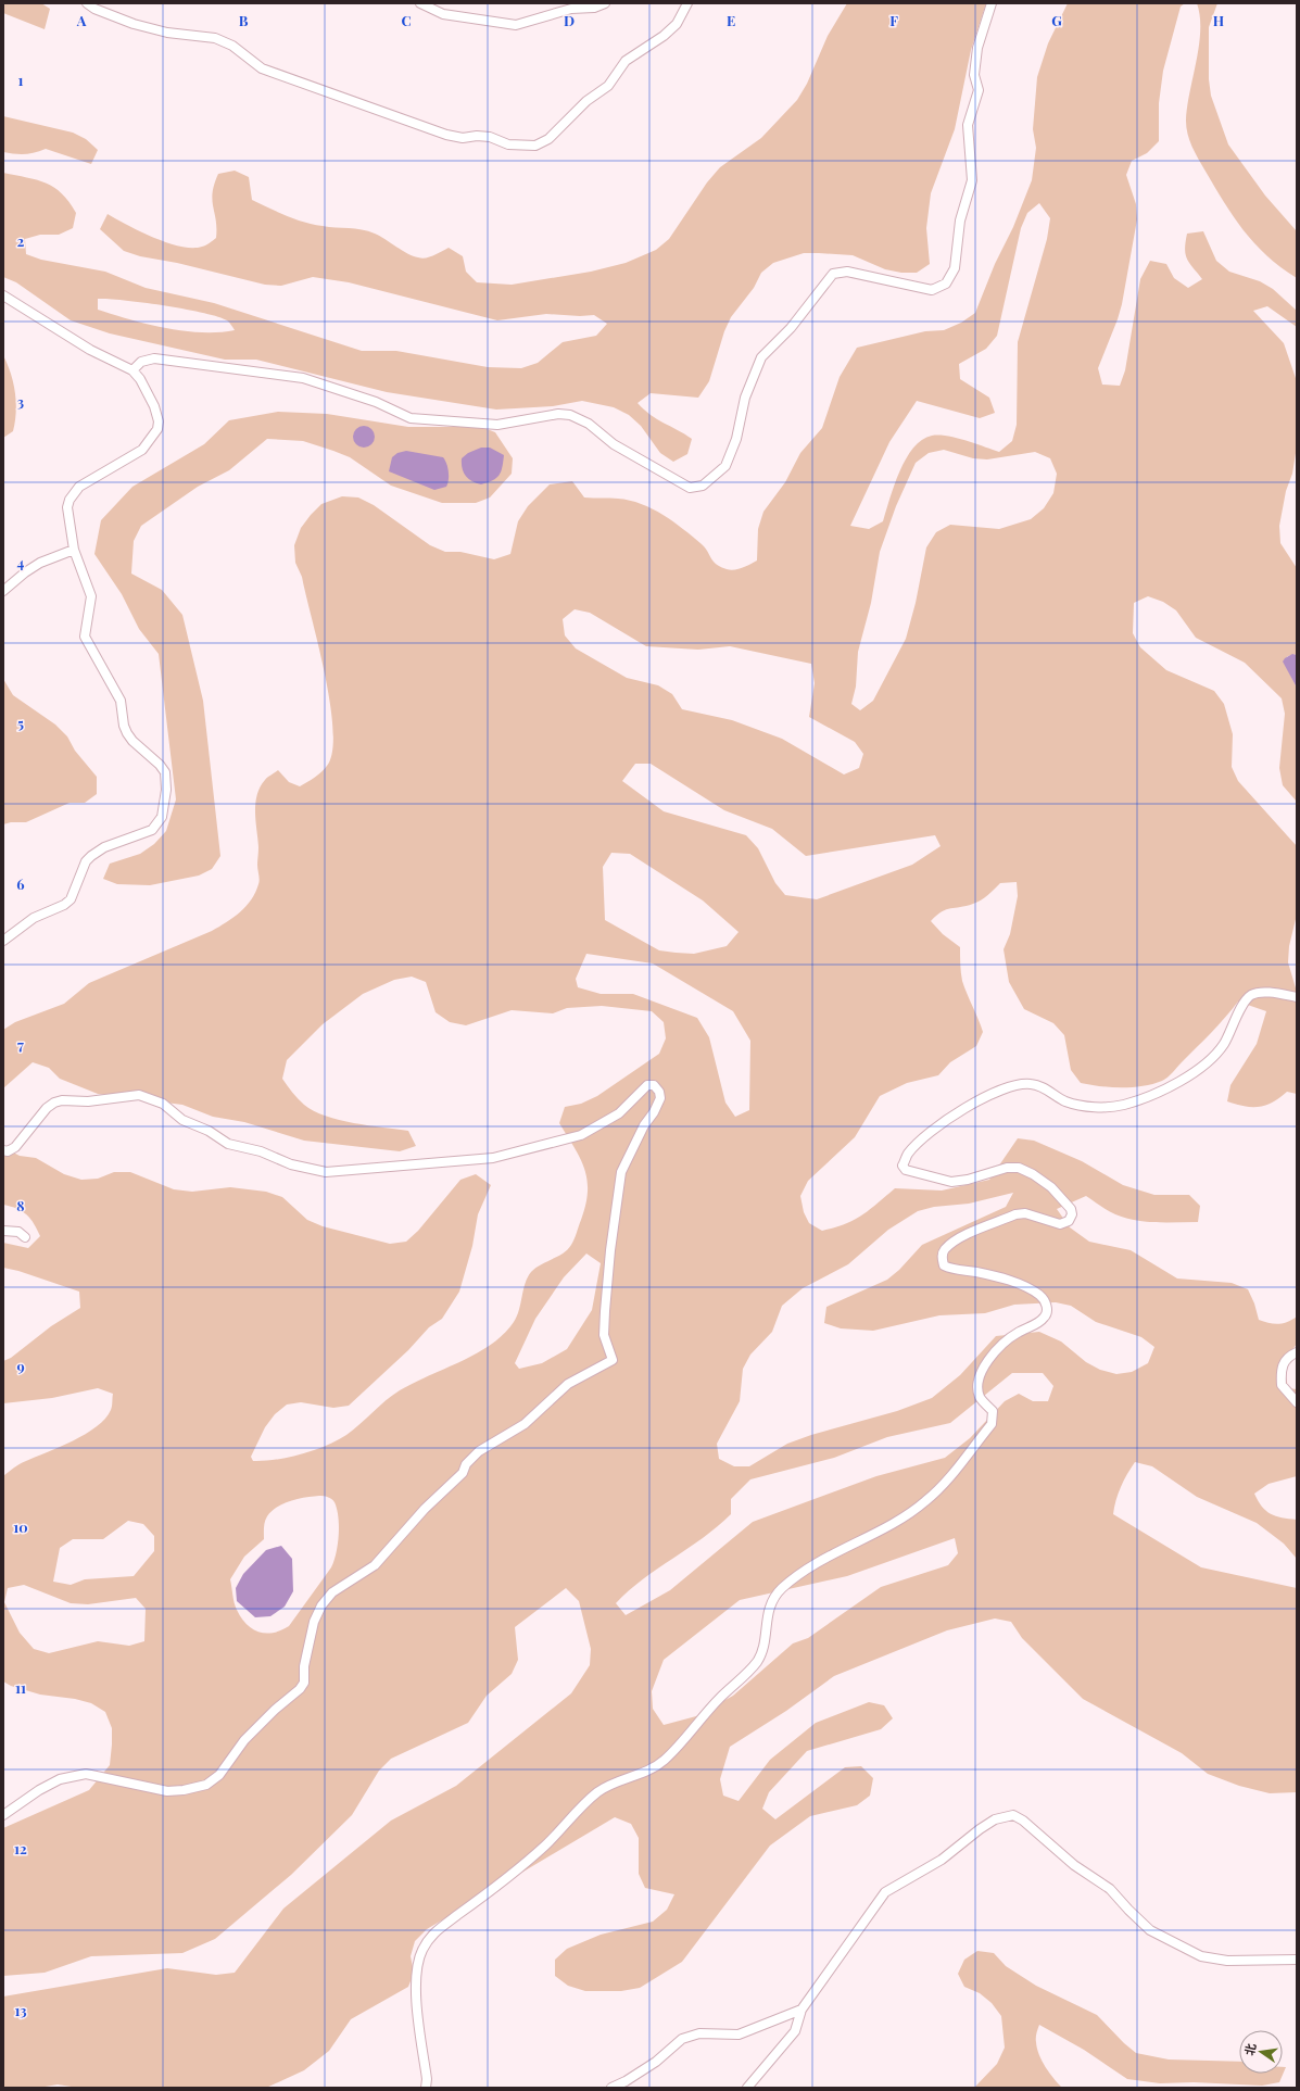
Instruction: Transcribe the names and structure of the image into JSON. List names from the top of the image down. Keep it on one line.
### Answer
{"north":"left","grid":{"columns":["A","B","C","D","E","F","G","H"],"rows":["1","2","3","4","5","6","7","8","9","10","11","12","13"]}}
